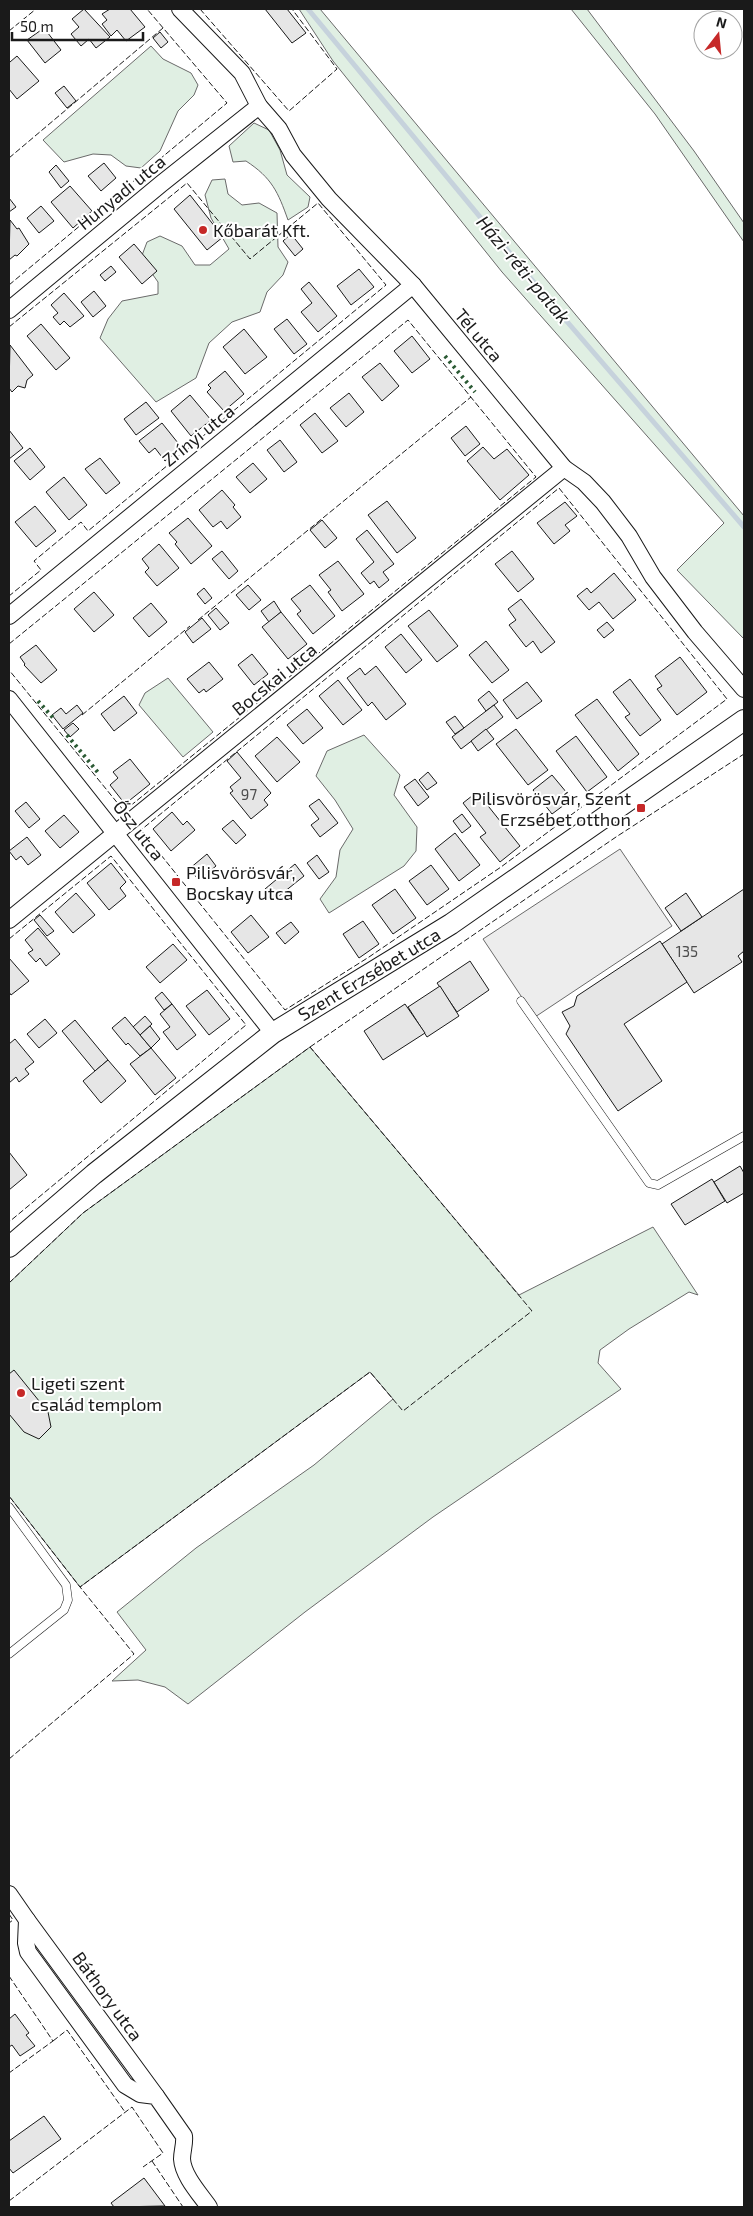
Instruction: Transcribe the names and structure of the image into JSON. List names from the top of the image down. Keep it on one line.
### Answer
{"streets":{"street":["Hunyadi utca","Tél utca","Zrínyi utca","Bocskai utca","Ősz utca","Szent Erzsébet utca","Báthory utca"]},"crossings":[["Hunyadi utca","Tél utca"],["Tél utca","Zrínyi utca"],["Tél utca","Bocskai utca"],["Bocskai utca","Ősz utca"],["Ősz utca","Szent Erzsébet utca"]],"water":["Házi-réti-patak"],"places":{"other":["Kőbarát Kft.","Ligeti szent család templom"],"transit":["Pilisvörösvár, Szent Erzsébet otthon","Pilisvörösvár, Bocskay utca"]},"house_numbers":["97","135"],"scale_bar":"50 m","north":"top"}
